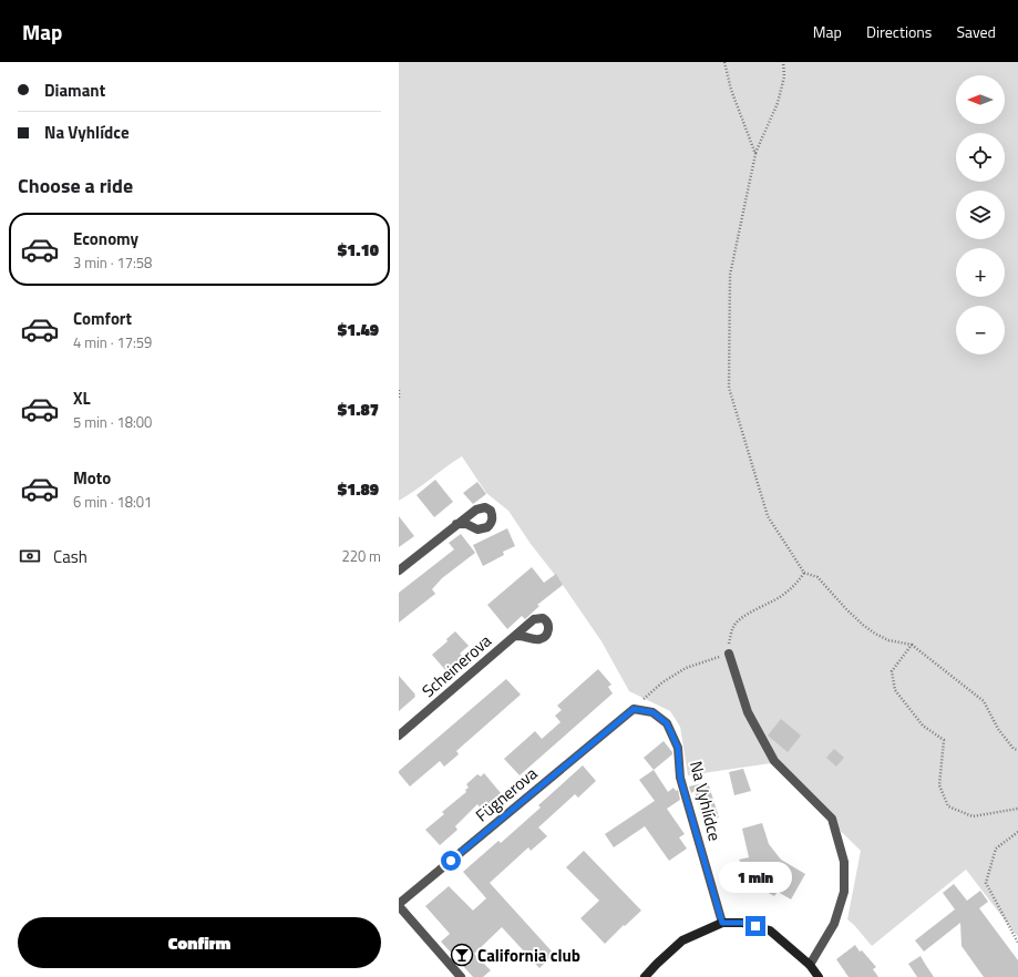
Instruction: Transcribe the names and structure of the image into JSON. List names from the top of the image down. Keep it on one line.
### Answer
{"streets":{"street":["Scheinerova","Fügnerova","Na Vyhlídce"]},"crossings":[["Fügnerova","Na Vyhlídce"]],"places":{"bar":["California club"]},"north":"left","page":{"header":"Map","nav":["Map","Directions","Saved"],"banner":["Diamant","Na Vyhlídce"],"map_buttons":["+","−"],"heading":"Choose a ride","list":[{"name":"Economy","note":"3 min · 17:58","value":"$1.10"},{"name":"Comfort","note":"4 min · 17:59","value":"$1.49"},{"name":"XL","note":"5 min · 18:00","value":"$1.87"},{"name":"Moto","note":"6 min · 18:01","value":"$1.89"}],"pay":["Cash","220 m"],"bubble":"1 min","buttons":"Confirm"}}
